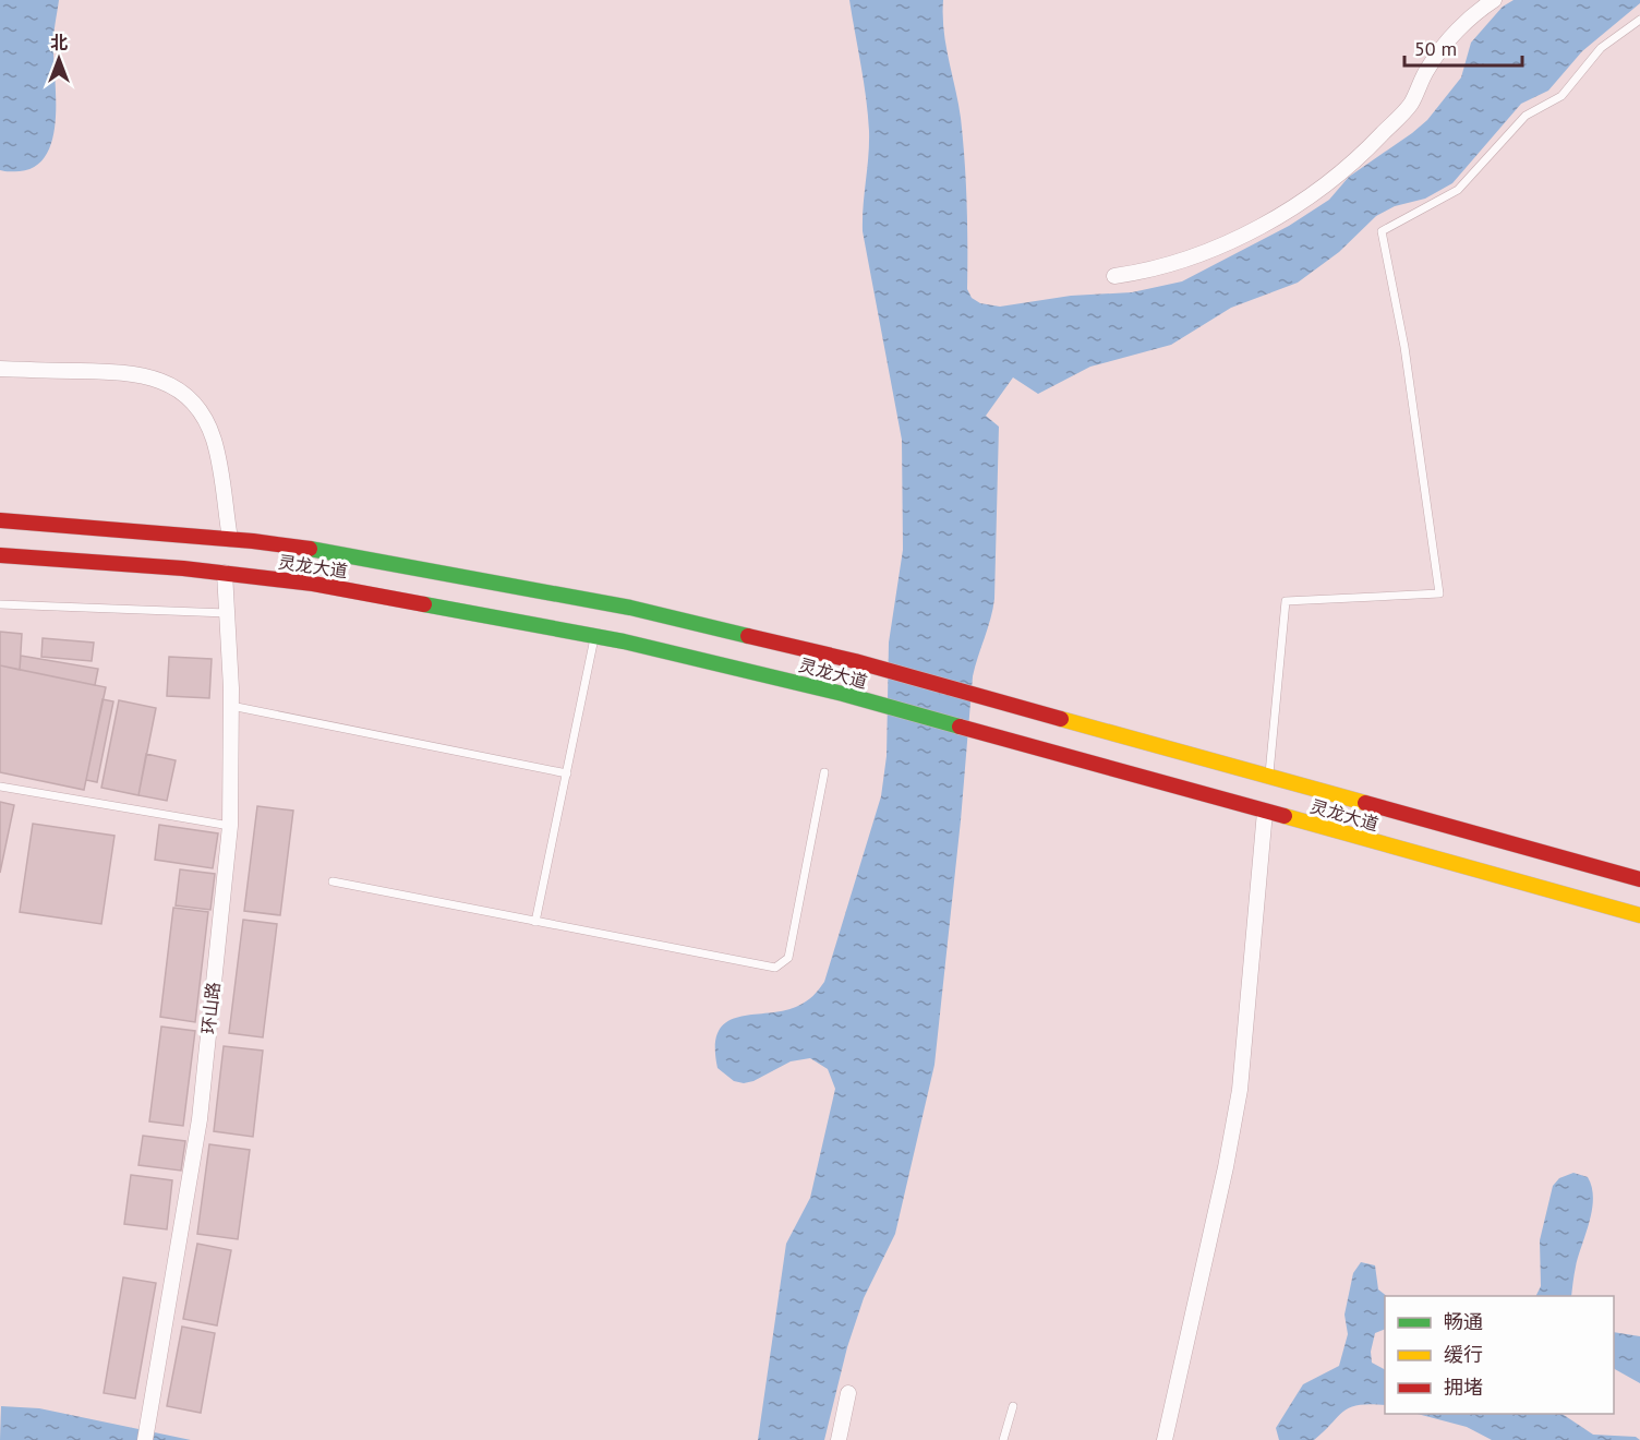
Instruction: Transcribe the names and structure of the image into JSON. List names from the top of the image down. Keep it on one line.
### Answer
{"streets":{"main road":["灵龙大道"],"street":["环山路"]},"crossings":[["灵龙大道","环山路"]],"legend":["畅通","缓行","拥堵"],"scale_bar":"50 m","north":"top"}
